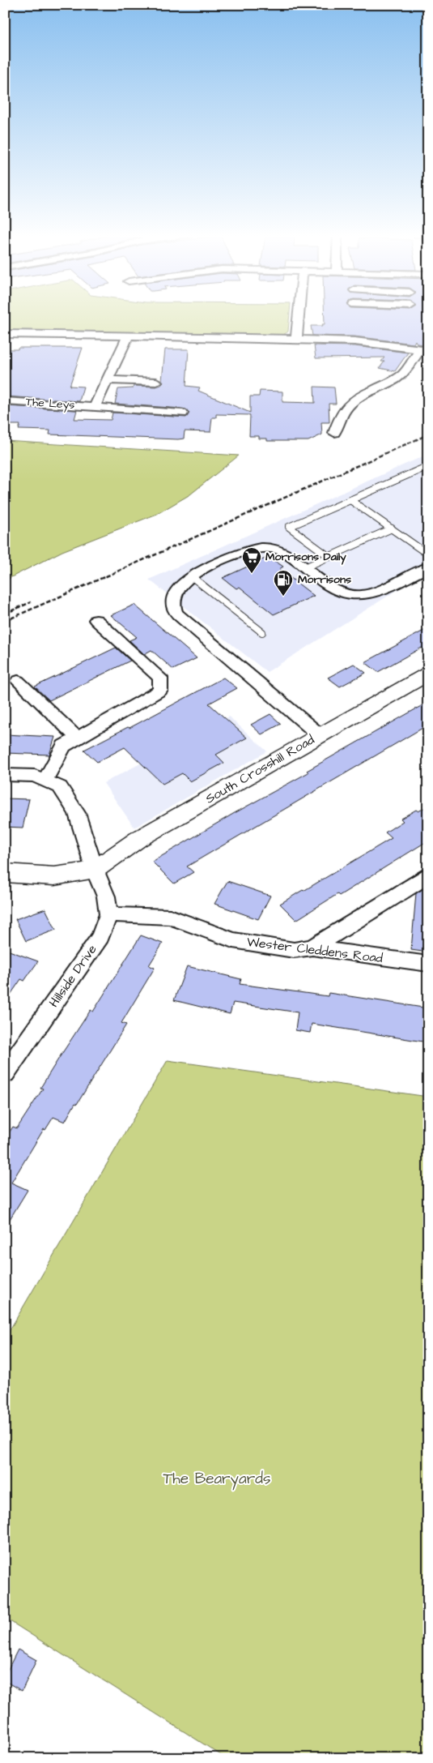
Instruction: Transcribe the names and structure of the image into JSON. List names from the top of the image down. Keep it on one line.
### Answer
{"streets":{"street":["The Leys","South Crosshill Road","Wester Cleddens Road","Hillside Drive"]},"crossings":[["South Crosshill Road","Hillside Drive"],["Wester Cleddens Road","Hillside Drive"]],"parks":["The Bearyards"],"places":{"supermarket":["Morrisons Daily"],"fuel station":["Morrisons"]}}
